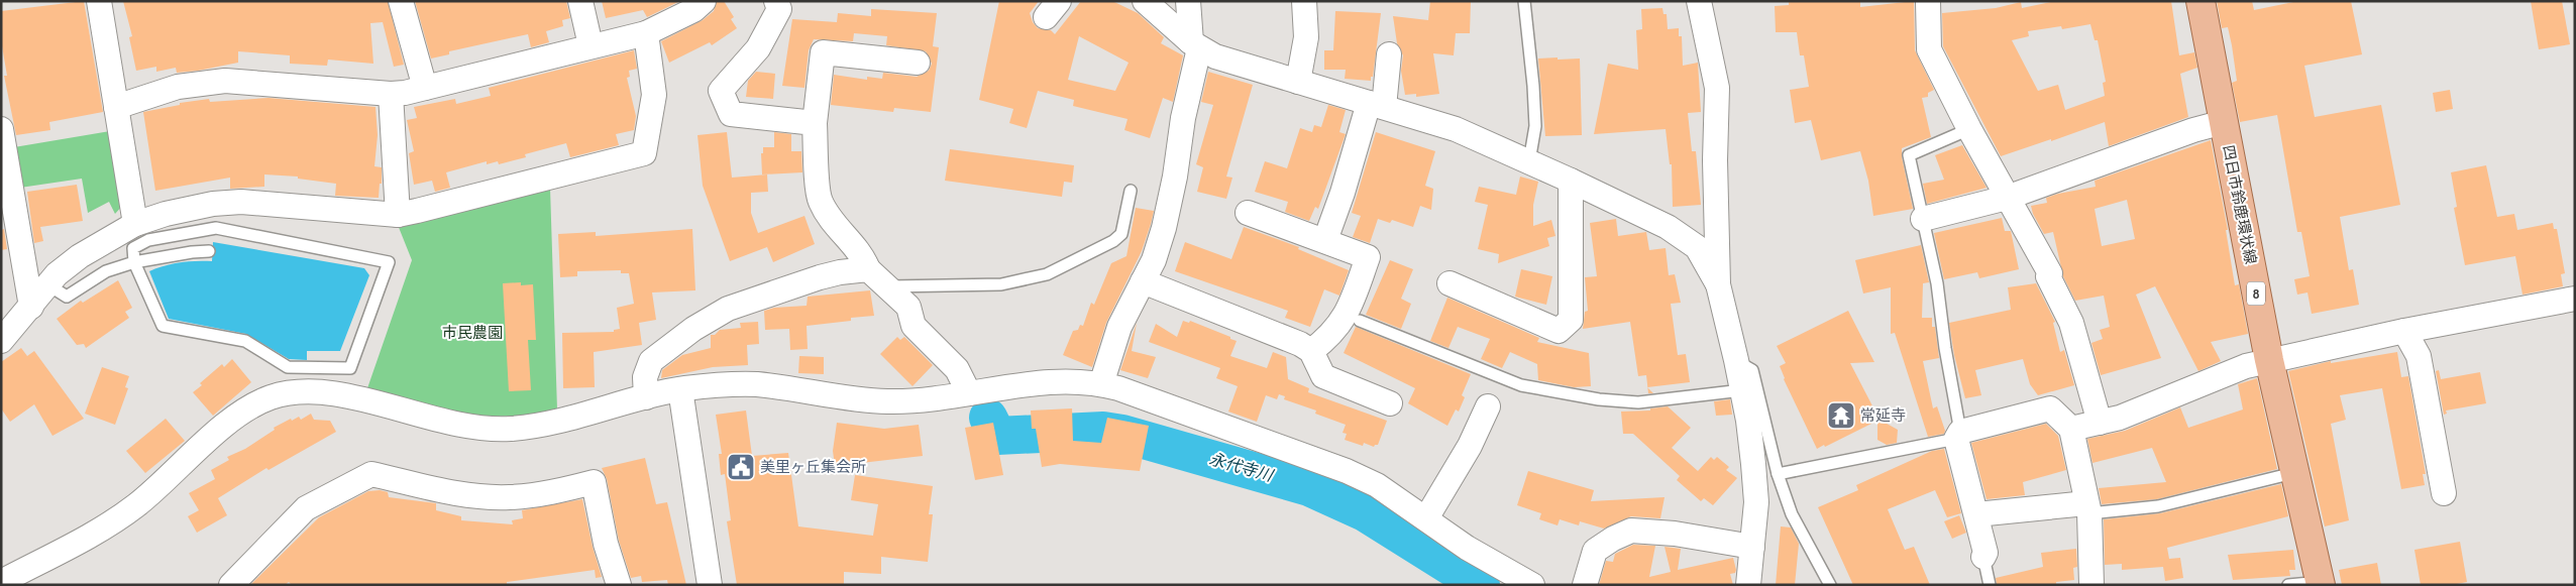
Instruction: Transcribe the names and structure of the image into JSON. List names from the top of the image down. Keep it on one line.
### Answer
{"streets":{"main road":["四日市鈴鹿環状線","8"]},"water":["永代寺川"],"parks":["市民農園"],"places":{"temple":["常延寺"],"public building":["美里ヶ丘集会所"]}}
